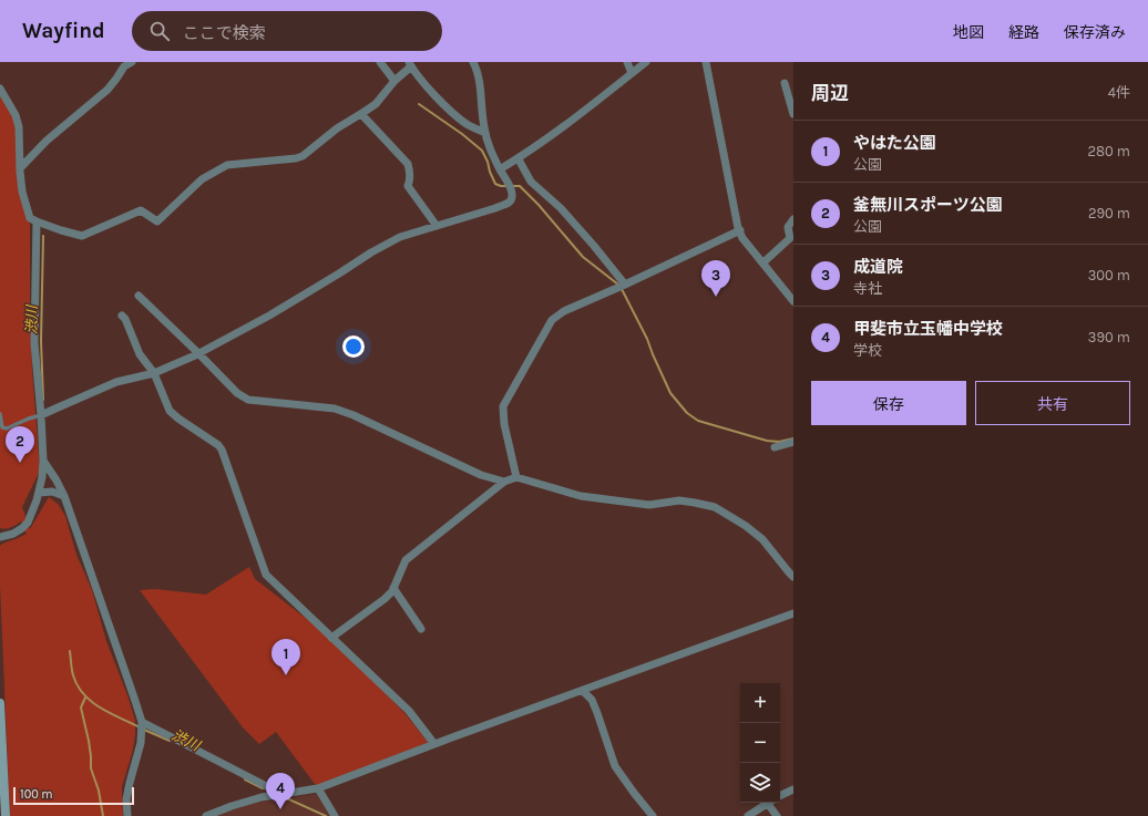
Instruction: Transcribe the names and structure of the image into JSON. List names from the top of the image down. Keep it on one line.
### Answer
{"water":["渋川"],"scale_bar":"100 m","page":{"header":"Wayfind","search":"ここで検索","nav":["地図","経路","保存済み"],"heading":["周辺","4件"],"list":[{"mark":"1","name":"やはた公園","note":"公園","value":"280 m"},{"mark":"2","name":"釜無川スポーツ公園","note":"公園","value":"290 m"},{"mark":"3","name":"成道院","note":"寺社","value":"300 m"},{"mark":"4","name":"甲斐市立玉幡中学校","note":"学校","value":"390 m"}],"pins":["3","2","1","4"],"buttons":["保存","共有"],"map_buttons":["+","−"],"scale":"100 m"}}
